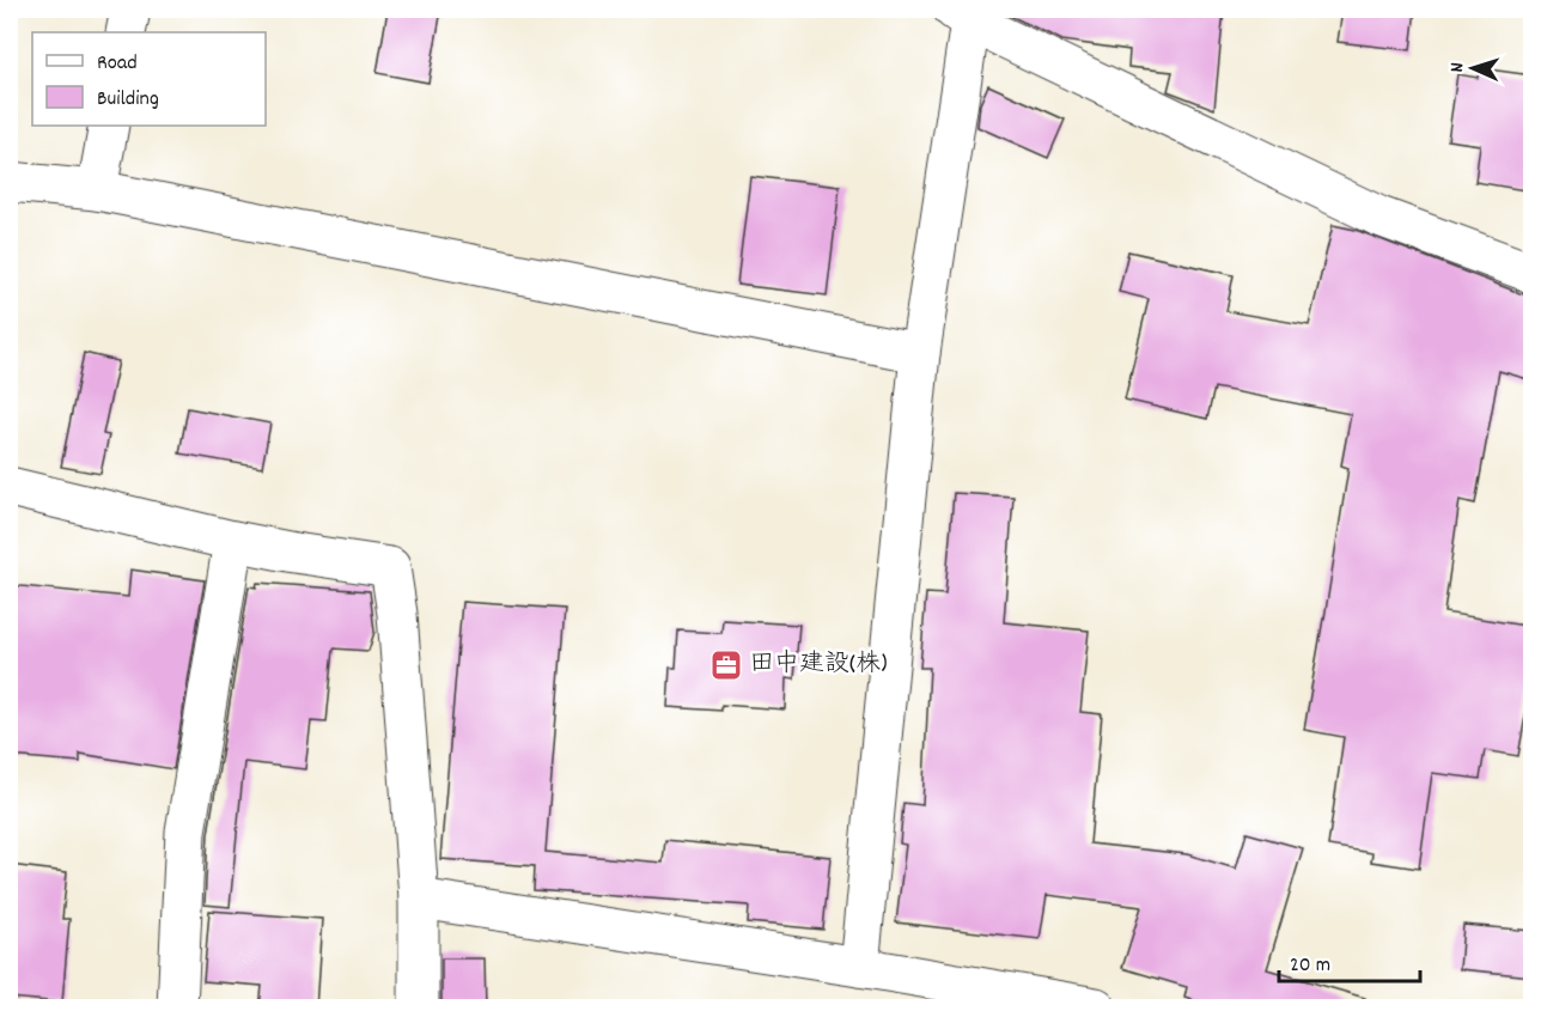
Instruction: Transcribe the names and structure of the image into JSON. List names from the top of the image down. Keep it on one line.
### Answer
{"places":{"office":["田中建設(株)"]},"legend":["Road","Building"],"scale_bar":"20 m","north":"left"}
